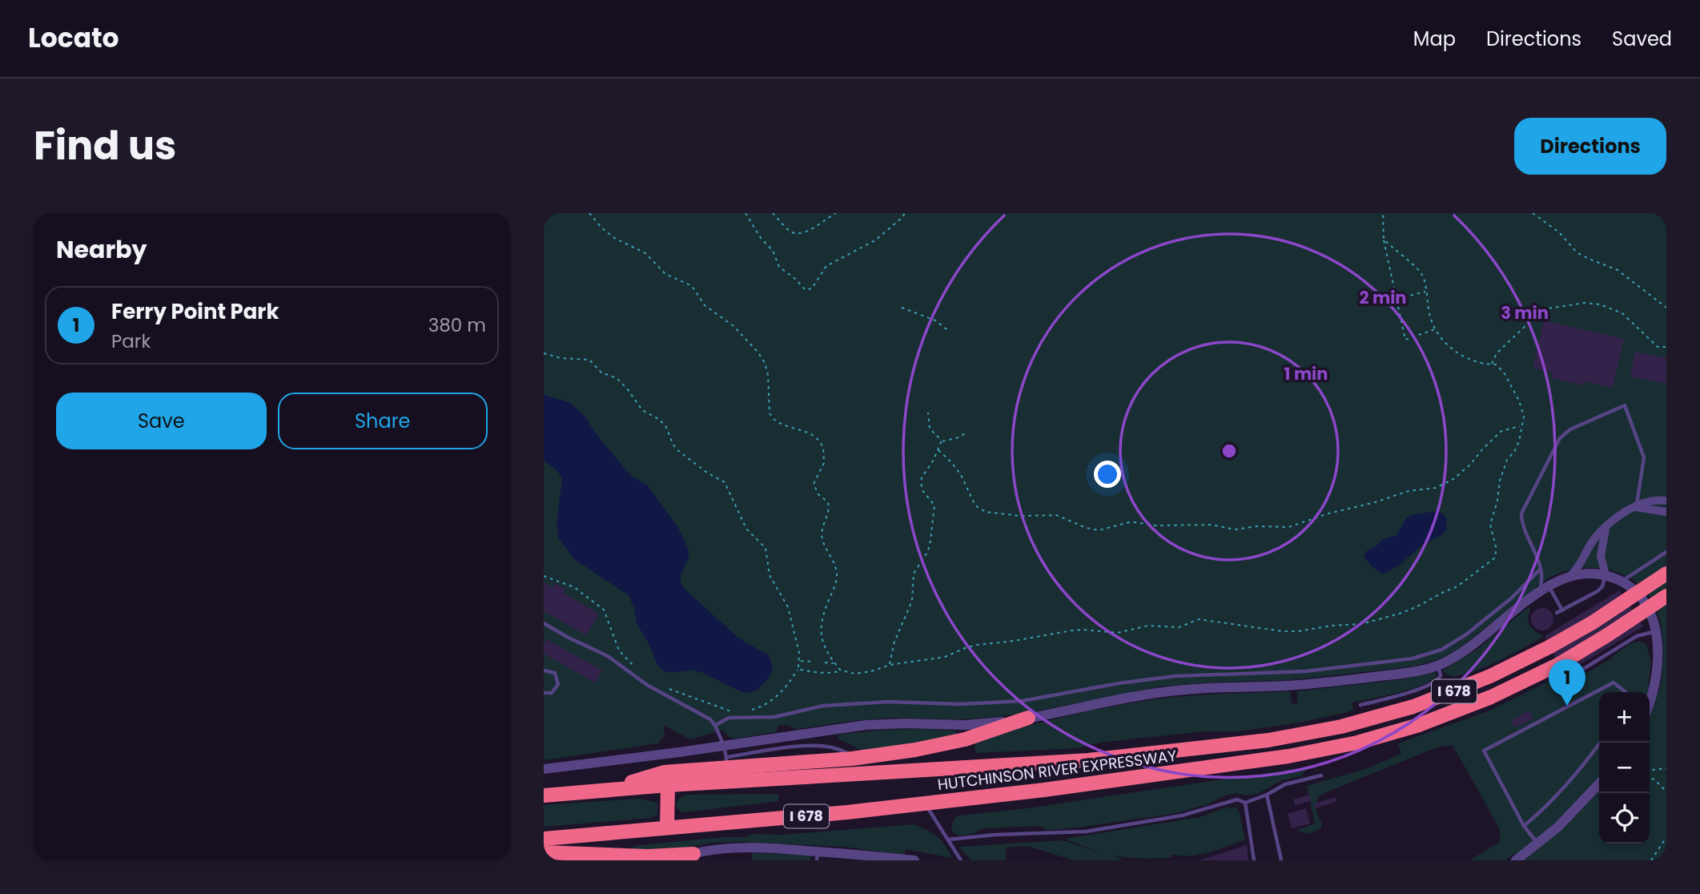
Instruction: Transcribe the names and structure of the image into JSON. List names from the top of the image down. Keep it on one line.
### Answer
{"streets":{"highway":["I 678","HUTCHINSON RIVER EXPRESSWAY"]},"page":{"header":"Locato","nav":["Map","Directions","Saved"],"title":"Find us","buttons":["Directions",["Save","Share"]],"heading":"Nearby","list":[{"mark":"1","name":"Ferry Point Park","note":"Park","value":"380 m"}],"pins":"1","map_buttons":["+","−"]},"rings":["2 min","3 min","1 min"]}
